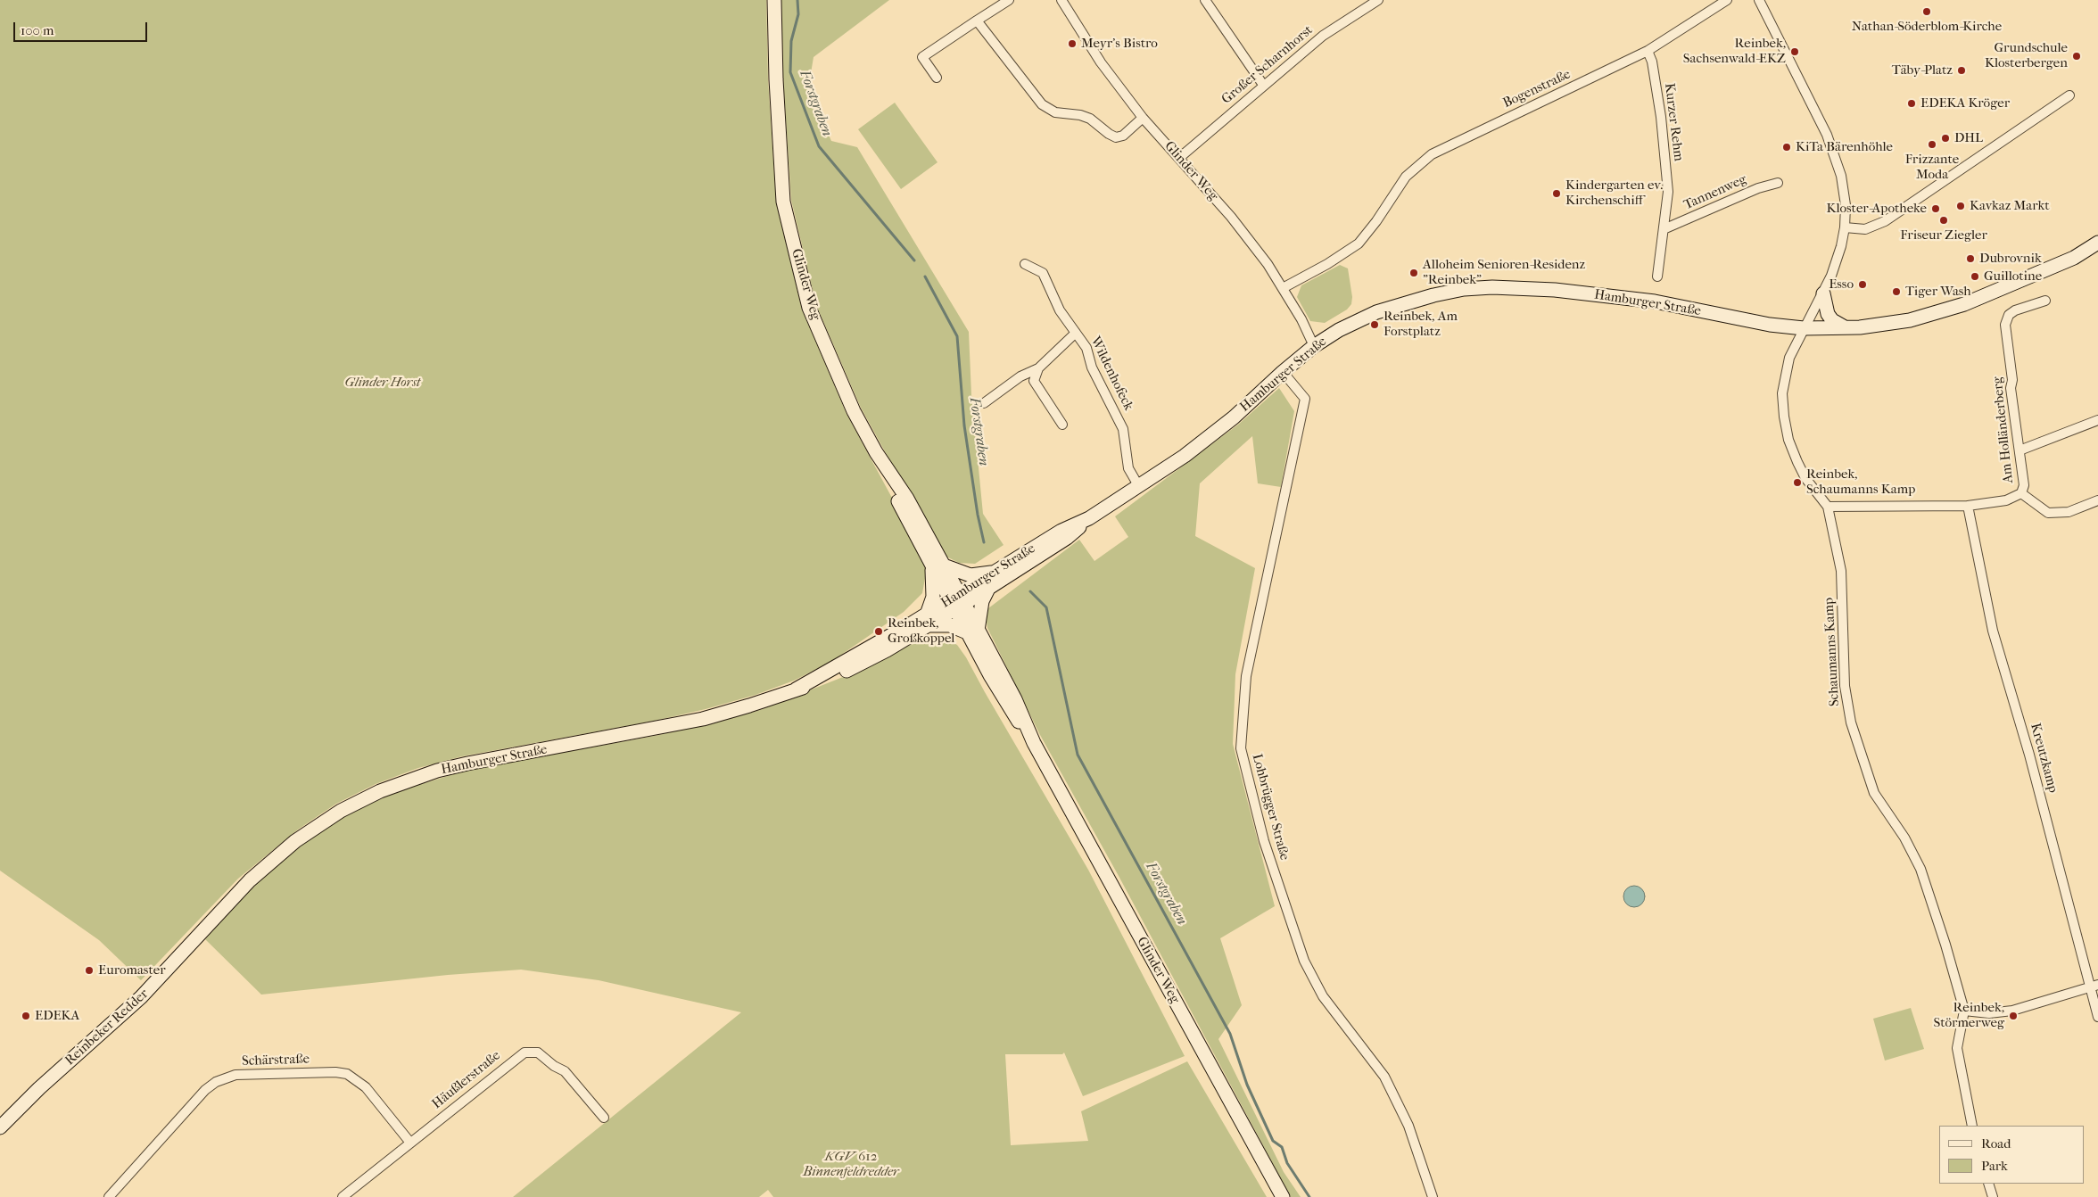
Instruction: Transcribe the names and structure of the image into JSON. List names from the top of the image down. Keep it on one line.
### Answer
{"streets":{"main road":["Glinder Weg","Hamburger Straße","Reinbeker Redder"],"street":["Großer Scharnhorst","Bogenstraße","Kurzer Rehm","Tannenweg","Wildenhofeck","Am Holländerberg","Schaumanns Kamp","Kreutzkamp","Lohbrügger Straße","Schärstraße","Häußlerstraße"]},"crossings":[["Großer Scharnhorst","Glinder Weg"],["Bogenstraße","Kurzer Rehm"],["Bogenstraße","Glinder Weg"],["Kurzer Rehm","Tannenweg"],["Glinder Weg","Hamburger Straße"],["Hamburger Straße","Wildenhofeck"],["Hamburger Straße","Schaumanns Kamp"],["Hamburger Straße","Lohbrügger Straße"],["Hamburger Straße","Reinbeker Redder"],["Am Holländerberg","Schaumanns Kamp"],["Am Holländerberg","Kreutzkamp"],["Schärstraße","Häußlerstraße"]],"water":["Forstgraben"],"parks":["Glinder Horst","KGV 612 Binnenfeldredder"],"places":["Nathan-Söderblom-Kirche","Meyr's Bistro","Reinbek, Sachsenwald-EKZ","Grundschule Klosterbergen","Täby-Platz","EDEKA Kröger","DHL","Frizzante Moda","KiTa Bärenhöhle","Kindergarten ev. Kirchenschiff","Kavkaz Markt","Kloster-Apotheke","Friseur Ziegler","Dubrovnik","Alloheim Senioren-Residenz \"Reinbek\"","Guillotine","Esso","Tiger Wash","Reinbek, Am Forstplatz","Reinbek, Schaumanns Kamp","Reinbek, Großkoppel","Euromaster","EDEKA","Reinbek, Störmerweg"],"legend":["Road","Park"],"scale_bar":"100 m"}
